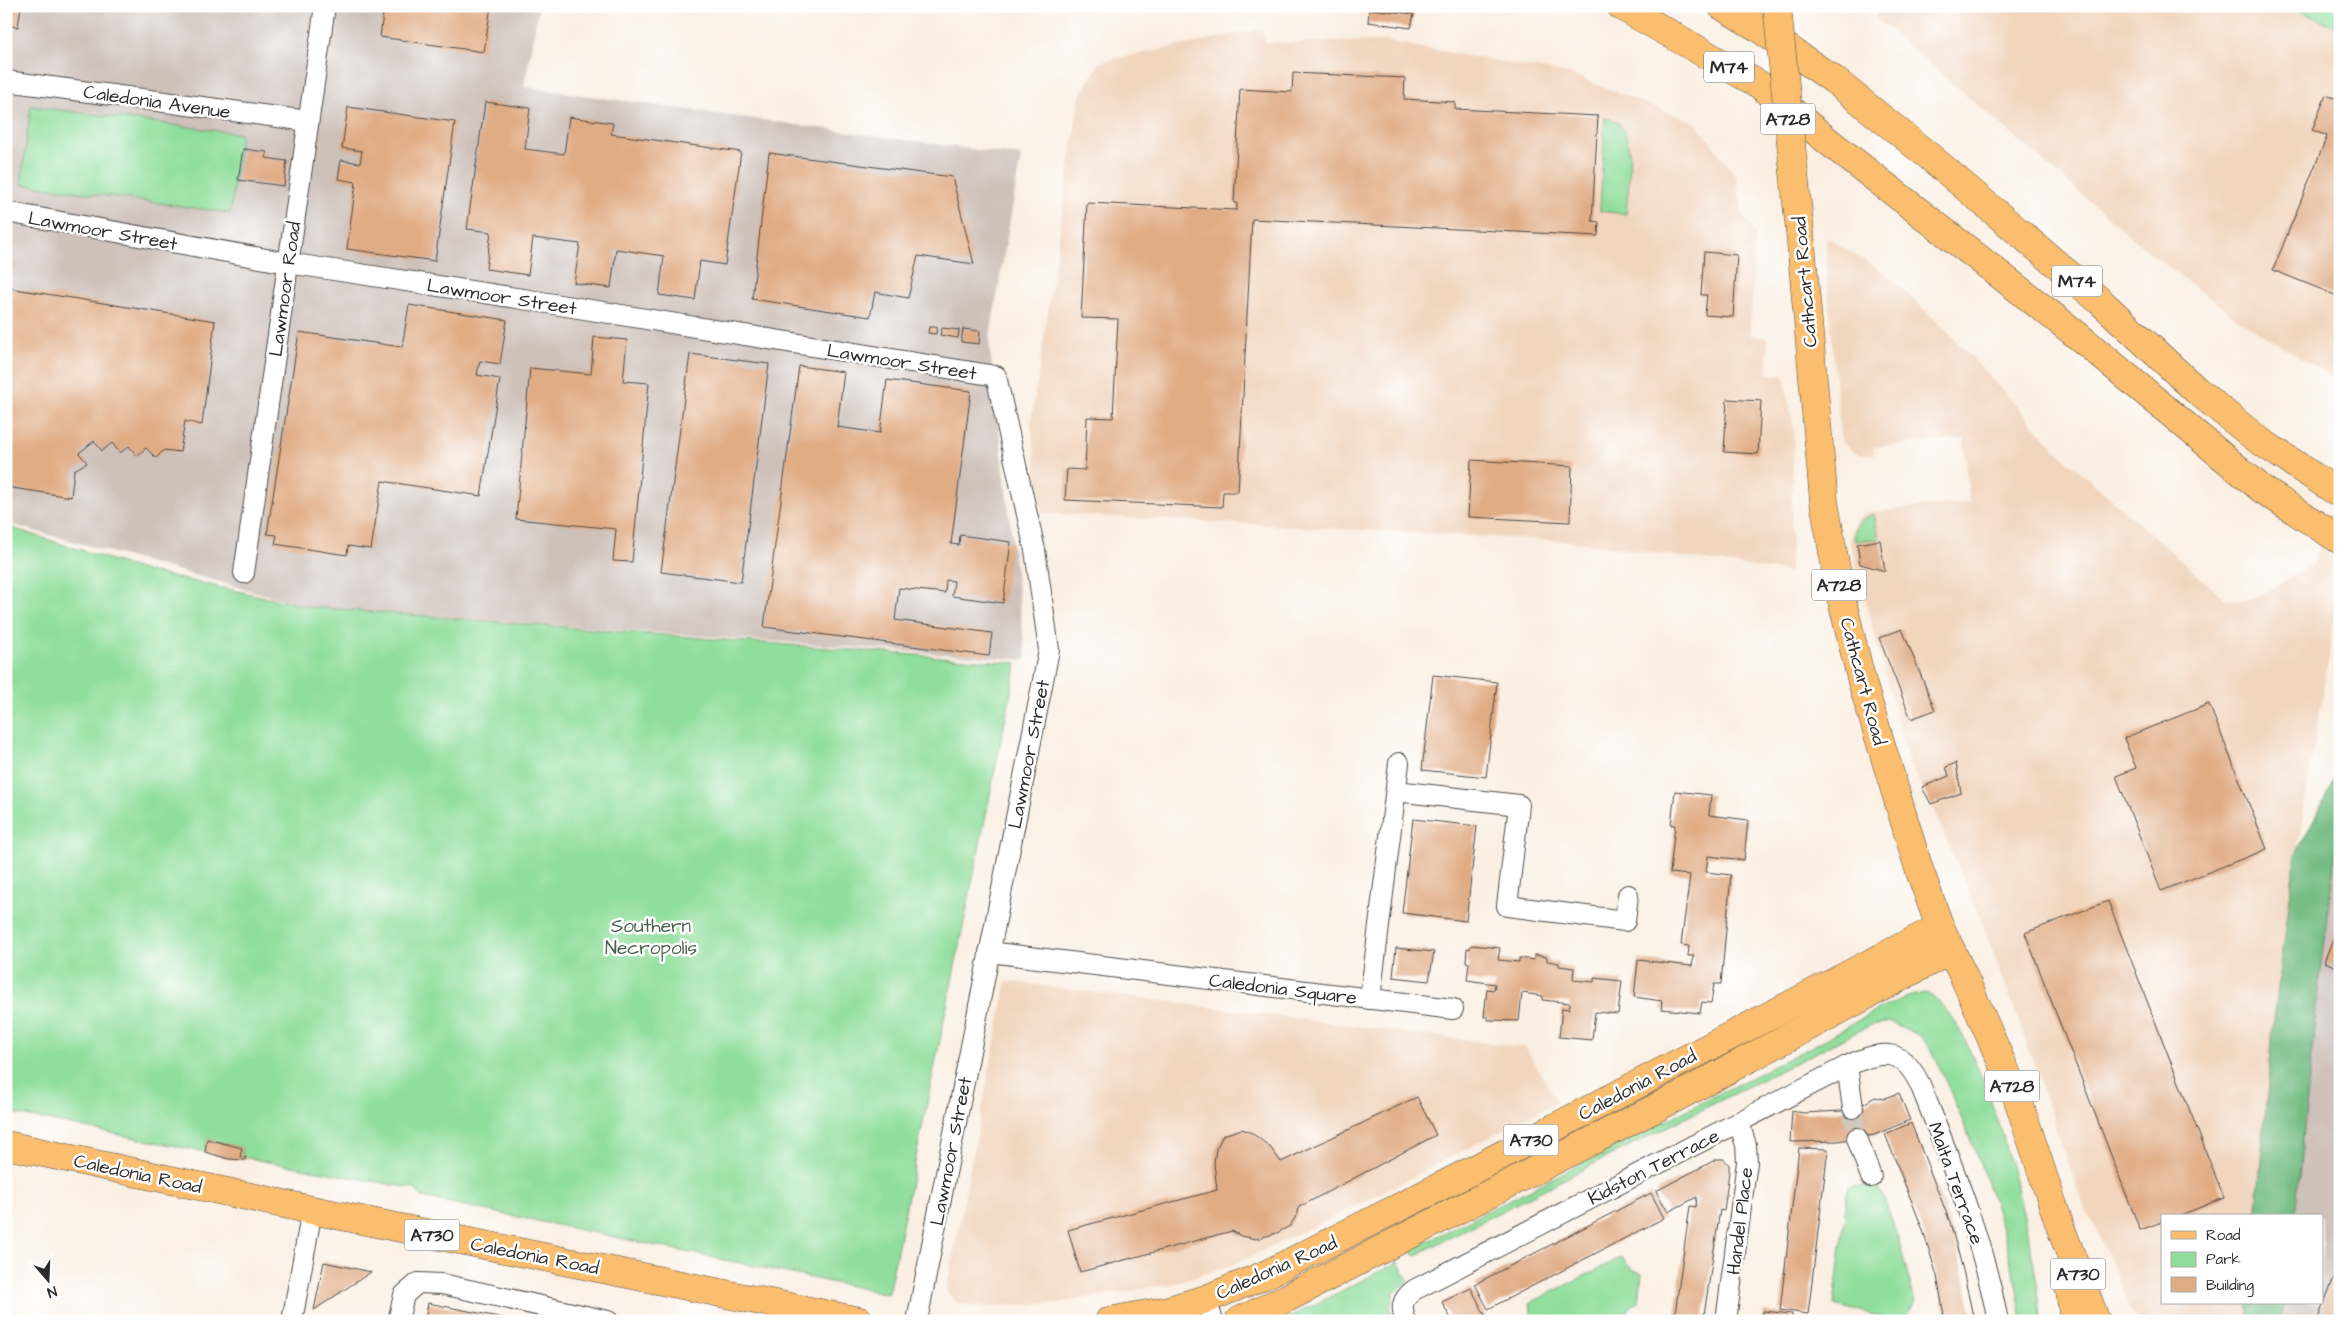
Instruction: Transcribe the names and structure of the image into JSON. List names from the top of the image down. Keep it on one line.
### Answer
{"streets":{"main road":["M74","A728","Cathcart Road","Caledonia Road","A730"],"street":["Caledonia Avenue","Lawmoor Street","Lawmoor Road","Caledonia Square","Kidston Terrace","Malta Terrace","Handel Place"]},"crossings":[["Caledonia Avenue","Lawmoor Road"],["A728","Cathcart Road"],["Lawmoor Street","Lawmoor Road"],["Lawmoor Street","Caledonia Square"],["Cathcart Road","Caledonia Road"],["Kidston Terrace","Malta Terrace"],["Kidston Terrace","Handel Place"]],"parks":["Southern Necropolis"],"legend":["Road","Park","Building"],"north":"bottom"}
